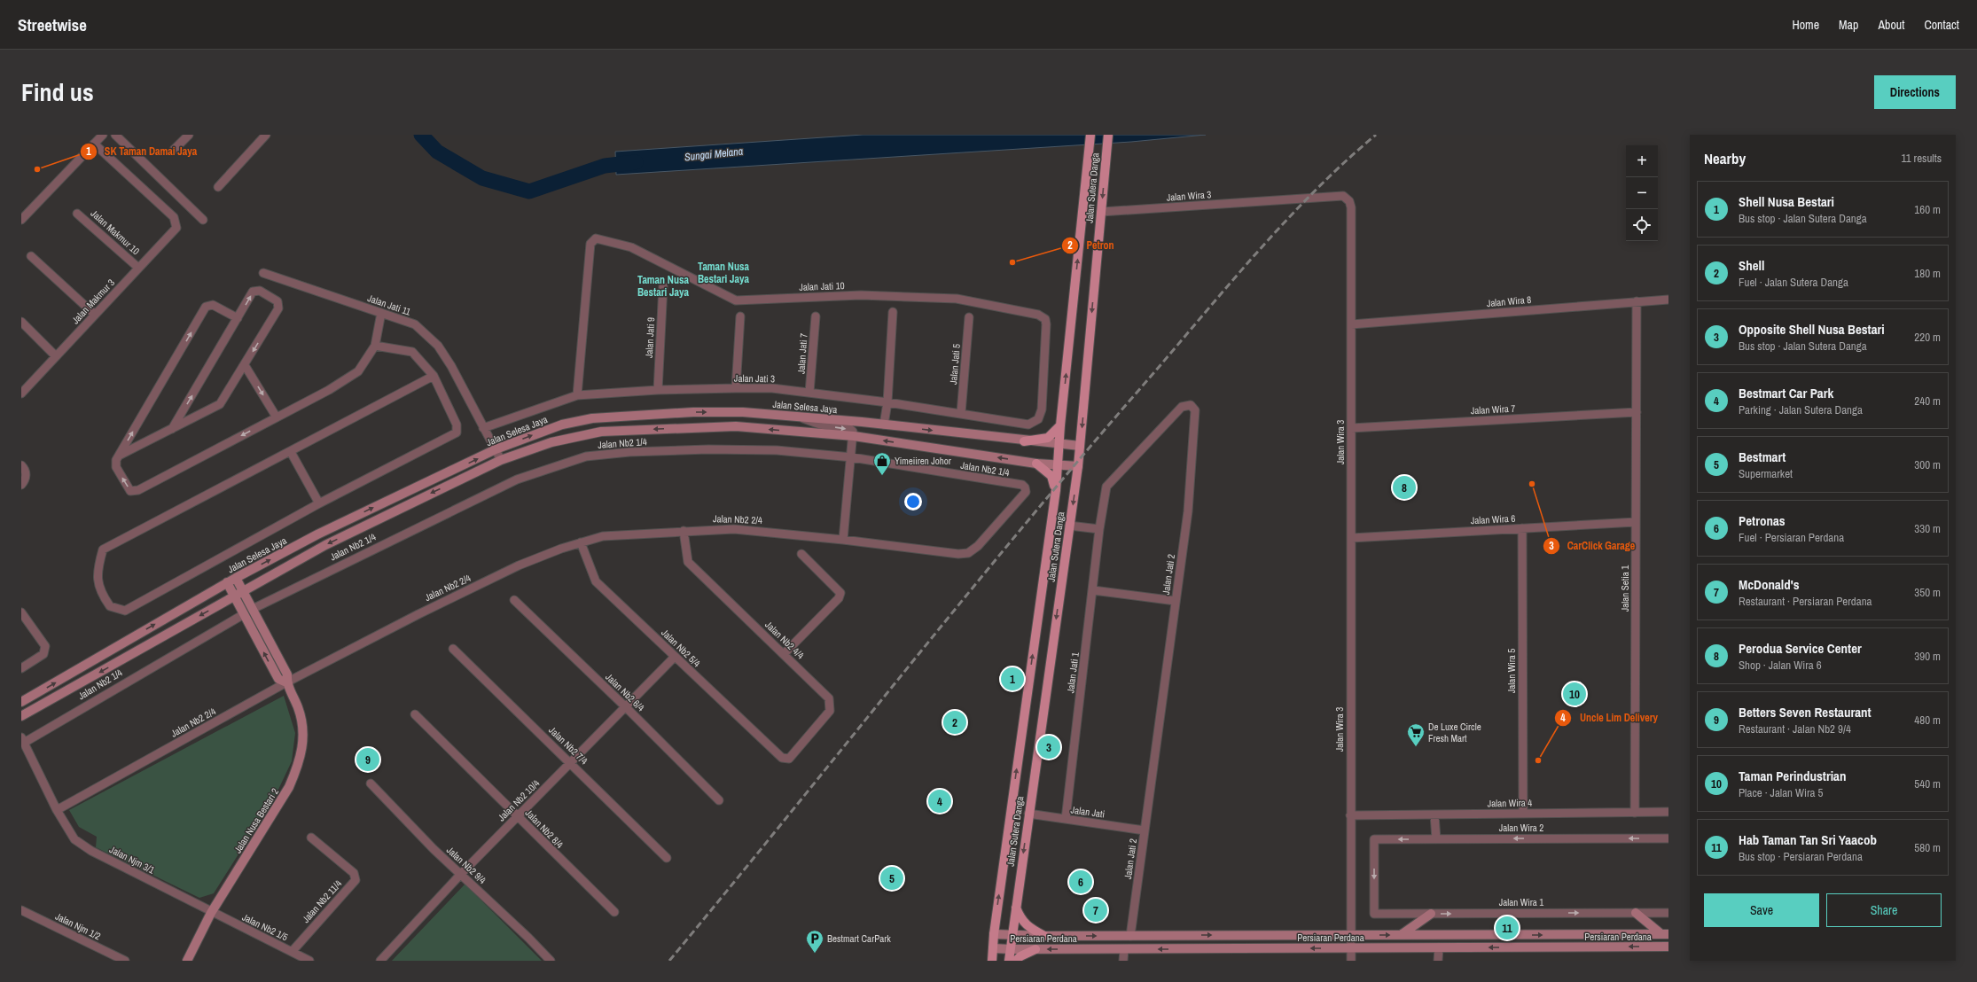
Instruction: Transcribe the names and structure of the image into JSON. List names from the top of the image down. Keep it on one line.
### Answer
{"streets":{"main road":["Jalan Sutera Danga","Jalan Selesa Jaya","Jalan Nusa Bestari 2","Persiaran Perdana"],"street":["Jalan Wira 3","Jalan Makmur 10","Jalan Jati 10","Jalan Makmur 3","Jalan Wira 8","Jalan Jati 11","Jalan Jati 9","Jalan Jati 7","Jalan Jati 5","Jalan Jati 3","Jalan Wira 7","Jalan Nb2 1/4","Jalan Nb2 2/4","Jalan Wira 6","Jalan Jati 2","Jalan Setia 1","Jalan Nb2 4/4","Jalan Nb2 5/4","Jalan Wira 5","Jalan Jati 1","Jalan Nb2 6/4","Jalan Nb2 7/4","Jalan Nb2 10/4","Jalan Wira 4","Jalan Jati","Jalan Wira 2","Jalan Nb2 8/4","Jalan Njm 3/1","Jalan Nb2 9/4","Jalan Nb2 11/4","Jalan Wira 1","Jalan Njm 1/2","Jalan Nb2 1/5"]},"crossings":[["Jalan Sutera Danga","Jalan Wira 3"],["Jalan Sutera Danga","Jalan Selesa Jaya"],["Jalan Sutera Danga","Jalan Jati"],["Jalan Sutera Danga","Persiaran Perdana"],["Jalan Wira 3","Jalan Wira 8"],["Jalan Wira 3","Jalan Wira 7"],["Jalan Wira 3","Jalan Wira 6"],["Jalan Wira 3","Jalan Wira 4"],["Jalan Wira 3","Persiaran Perdana"],["Jalan Makmur 10","Jalan Makmur 3"],["Jalan Jati 10","Jalan Jati 3"],["Jalan Wira 8","Jalan Setia 1"],["Jalan Jati 11","Jalan Jati 3"],["Jalan Jati 11","Jalan Selesa Jaya"],["Jalan Jati 9","Jalan Jati 3"],["Jalan Jati 7","Jalan Jati 3"],["Jalan Jati 5","Jalan Jati 3"],["Jalan Selesa Jaya","Jalan Nusa Bestari 2"],["Jalan Wira 7","Jalan Setia 1"],["Jalan Nb2 1/4","Jalan Nb2 2/4"],["Jalan Nb2 1/4","Jalan Nusa Bestari 2"],["Jalan Nb2 2/4","Jalan Nb2 4/4"],["Jalan Nb2 2/4","Jalan Nb2 5/4"],["Jalan Nb2 2/4","Jalan Nusa Bestari 2"],["Jalan Nb2 2/4","Jalan Njm 3/1"],["Jalan Wira 6","Jalan Setia 1"],["Jalan Wira 6","Jalan Wira 5"],["Jalan Jati 2","Jalan Jati 1"],["Jalan Jati 2","Jalan Jati"],["Jalan Jati 2","Persiaran Perdana"],["Jalan Setia 1","Jalan Wira 4"],["Jalan Nb2 4/4","Jalan Nb2 5/4"],["Jalan Nb2 5/4","Jalan Nb2 10/4"],["Jalan Wira 5","Jalan Wira 4"],["Jalan Jati 1","Jalan Jati"],["Jalan Nb2 6/4","Jalan Nb2 10/4"],["Jalan Nb2 7/4","Jalan Nb2 10/4"],["Jalan Nb2 10/4","Jalan Nb2 8/4"],["Jalan Nb2 10/4","Jalan Nb2 9/4"],["Jalan Nusa Bestari 2","Jalan Njm 3/1"],["Jalan Nusa Bestari 2","Jalan Nb2 1/5"],["Jalan Wira 2","Jalan Wira 1"],["Jalan Njm 3/1","Jalan Nb2 1/5"],["Jalan Nb2 11/4","Jalan Nb2 1/5"]],"one_way":["Jalan Wira 2","Jalan Wira 1"],"districts":["Taman Nusa Bestari Jaya","Taman Nusa Bestari Jaya"],"water":["Sungai Melana"],"places":{"other":["SK Taman Damai Jaya","Petron","CarClick Garage","Uncle Lim Delivery"],"shop":["Yimeiiren Johor"],"supermarket":["De Luxe Circle Fresh Mart"],"parking":["Bestmart CarPark"]},"page":{"header":"Streetwise","nav":["Home","Map","About","Contact"],"title":"Find us","buttons":["Directions",["Save","Share"]],"heading":["Nearby","11 results"],"map_buttons":["+","−"],"list":[{"mark":"1","name":"Shell Nusa Bestari","note":"Bus stop · Jalan Sutera Danga","value":"160 m"},{"mark":"2","name":"Shell","note":"Fuel · Jalan Sutera Danga","value":"180 m"},{"mark":"3","name":"Opposite Shell Nusa Bestari","note":"Bus stop · Jalan Sutera Danga","value":"220 m"},{"mark":"4","name":"Bestmart Car Park","note":"Parking · Jalan Sutera Danga","value":"240 m"},{"mark":"5","name":"Bestmart","note":"Supermarket","value":"300 m"},{"mark":"6","name":"Petronas","note":"Fuel · Persiaran Perdana","value":"330 m"},{"mark":"7","name":"McDonald's","note":"Restaurant · Persiaran Perdana","value":"350 m"},{"mark":"8","name":"Perodua Service Center","note":"Shop · Jalan Wira 6","value":"390 m"},{"mark":"9","name":"Betters Seven Restaurant","note":"Restaurant · Jalan Nb2 9/4","value":"480 m"},{"mark":"10","name":"Taman Perindustrian","note":"Place · Jalan Wira 5","value":"540 m"},{"mark":"11","name":"Hab Taman Tan Sri Yaacob","note":"Bus stop · Persiaran Perdana","value":"580 m"}],"pins":["8","1","10","2","3","9","4","5","6","7","11"]}}
